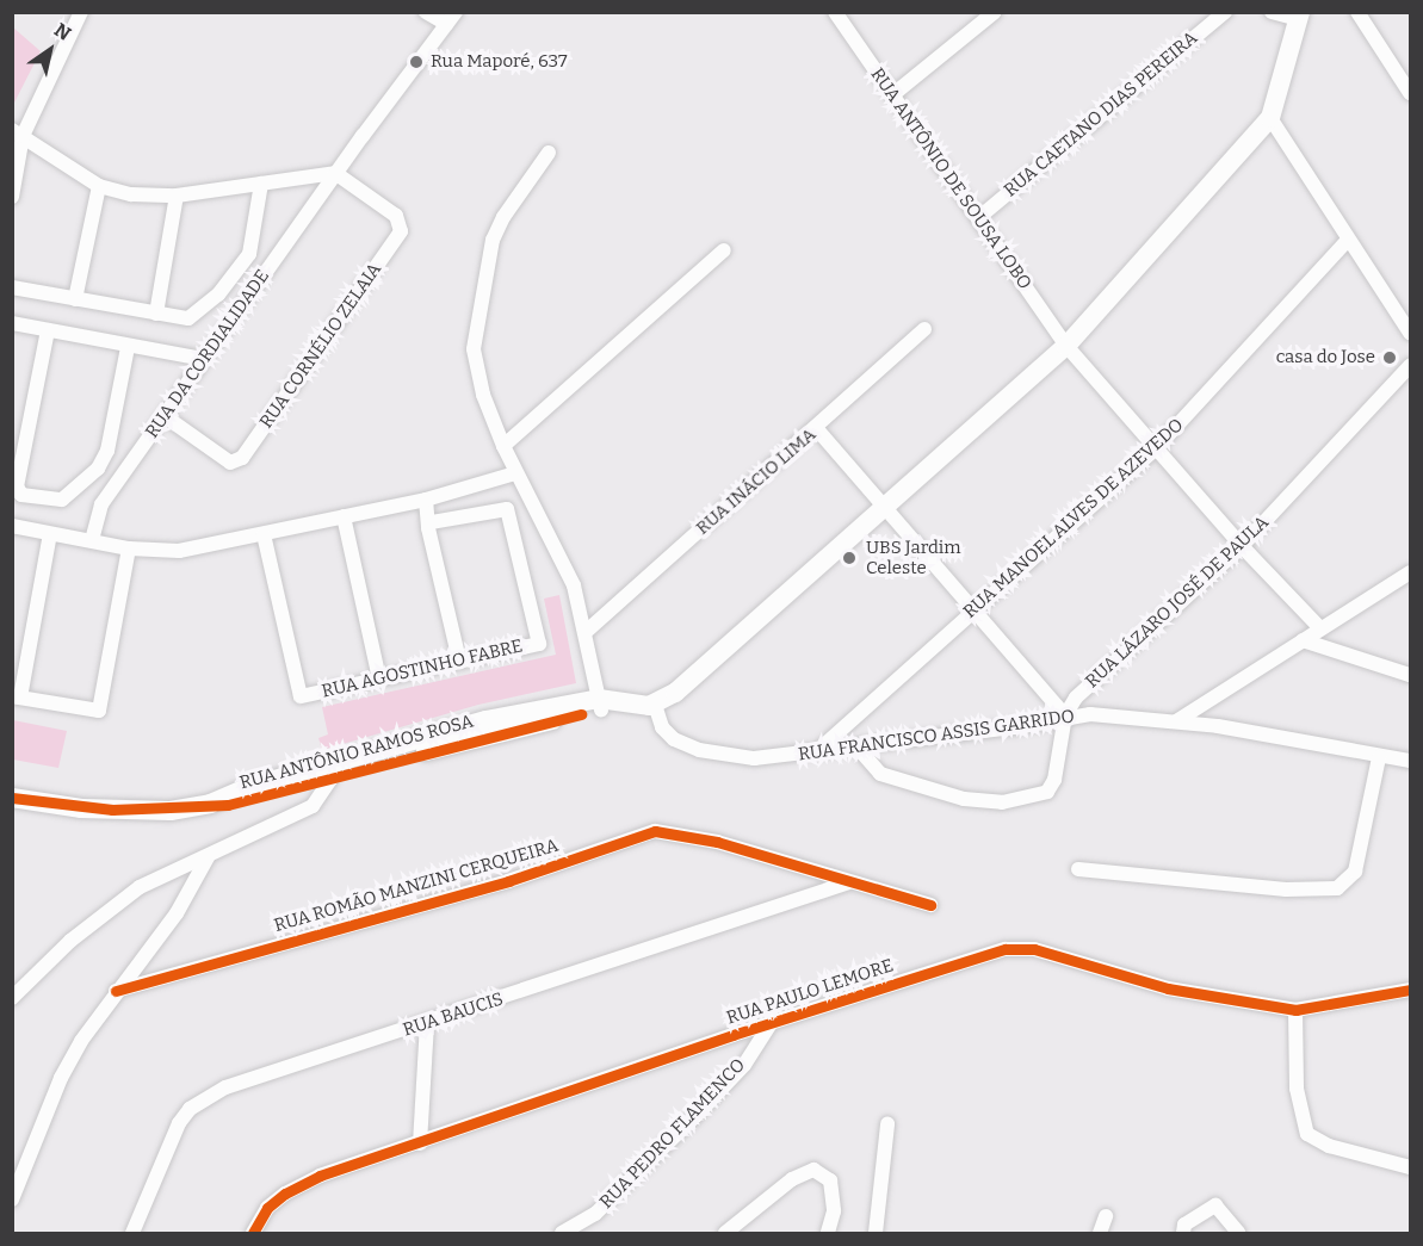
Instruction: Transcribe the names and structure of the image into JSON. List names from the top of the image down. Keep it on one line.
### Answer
{"streets":{"main road":["RUA ANTÔNIO RAMOS ROSA"],"street":["RUA CAETANO DIAS PEREIRA","RUA ANTÔNIO DE SOUSA LOBO","RUA CORNÉLIO ZELAIA","RUA DA CORDIALIDADE","RUA INÁCIO LIMA","RUA MANOEL ALVES DE AZEVEDO","RUA LÁZARO JOSÉ DE PAULA","RUA AGOSTINHO FABRE","RUA FRANCISCO ASSIS GARRIDO","RUA ROMÃO MANZINI CERQUEIRA","RUA PAULO LEMORE","RUA BAUCIS","RUA PEDRO FLAMENCO"]},"crossings":[["RUA CAETANO DIAS PEREIRA","RUA ANTÔNIO DE SOUSA LOBO"],["RUA ANTÔNIO DE SOUSA LOBO","RUA MANOEL ALVES DE AZEVEDO"],["RUA ANTÔNIO DE SOUSA LOBO","RUA LÁZARO JOSÉ DE PAULA"],["RUA CORNÉLIO ZELAIA","RUA DA CORDIALIDADE"],["RUA MANOEL ALVES DE AZEVEDO","RUA FRANCISCO ASSIS GARRIDO"],["RUA LÁZARO JOSÉ DE PAULA","RUA FRANCISCO ASSIS GARRIDO"],["RUA FRANCISCO ASSIS GARRIDO","RUA ANTÔNIO RAMOS ROSA"],["RUA ROMÃO MANZINI CERQUEIRA","RUA BAUCIS"],["RUA PAULO LEMORE","RUA PEDRO FLAMENCO"]],"places":["Rua Maporé, 637","casa do Jose","UBS Jardim Celeste"],"north":"top right"}
